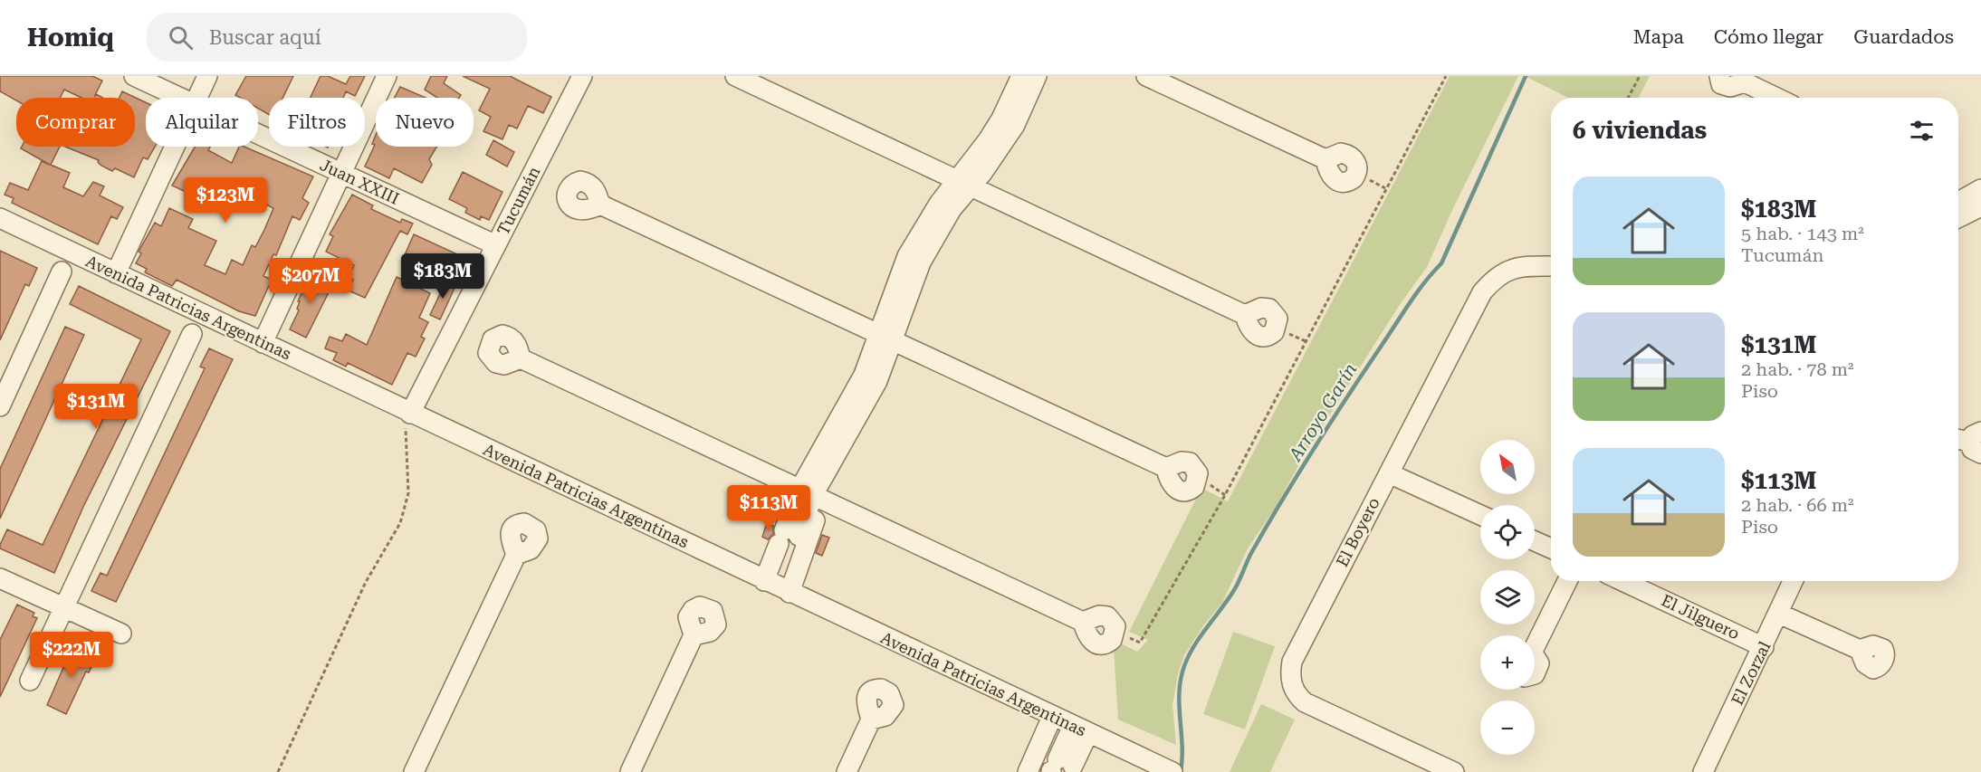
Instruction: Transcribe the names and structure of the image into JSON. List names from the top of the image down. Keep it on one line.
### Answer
{"streets":{"street":["Juan XXIII","Tucumán","Avenida Patricias Argentinas","El Boyero","El Jilguero","El Zorzal"]},"crossings":[["Juan XXIII","Tucumán"],["Tucumán","Avenida Patricias Argentinas"],["El Jilguero","El Zorzal"]],"water":["Arroyo Garín"],"north":"top left","page":{"header":"Homiq","search":"Buscar aquí","nav":["Mapa","Cómo llegar","Guardados"],"chip":["Comprar","Alquilar","Filtros","Nuevo"],"heading":"6 viviendas","list":[{"name":"$183M","note":"5 hab. · 143 m² · Tucumán"},{"name":"$131M","note":"2 hab. · 78 m² · Piso"},{"name":"$113M","note":"2 hab. · 66 m² · Piso"}],"price":["$123M","$183M","$207M","$131M","$113M","$222M"],"map_buttons":["+","−"]}}
